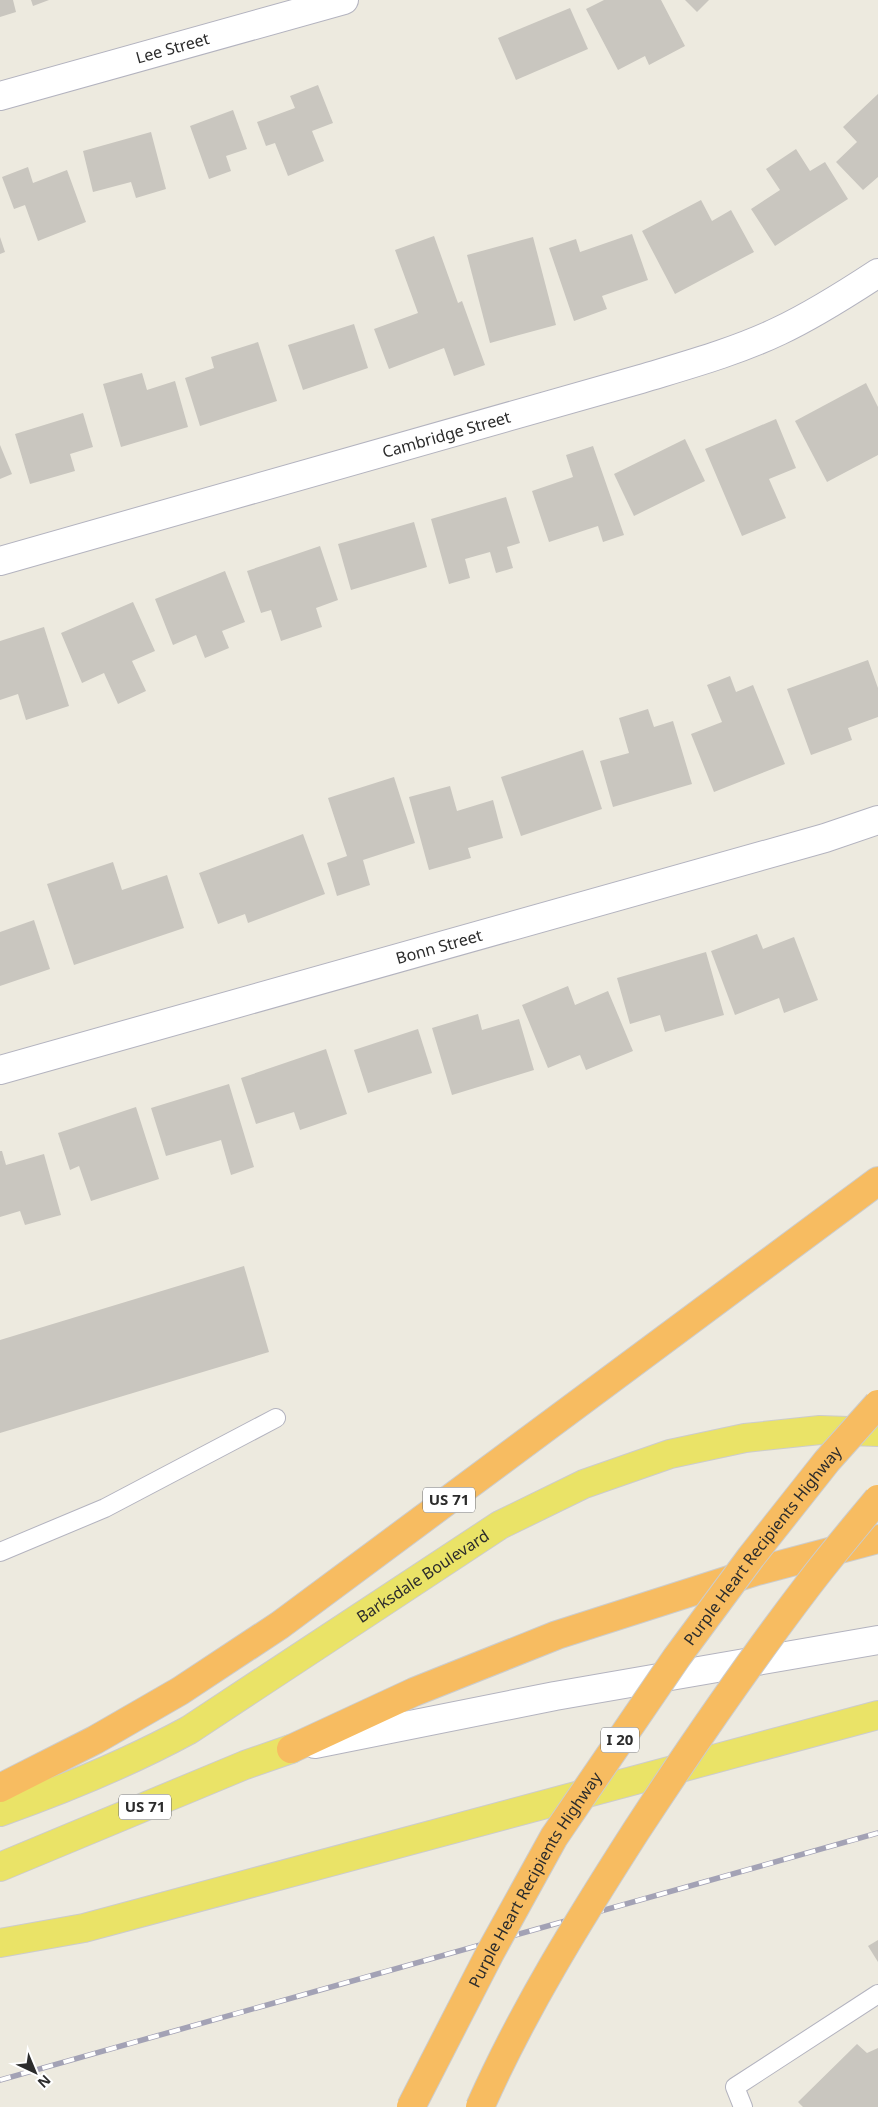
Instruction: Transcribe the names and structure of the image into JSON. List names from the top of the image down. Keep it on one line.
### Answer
{"streets":{"highway":["US 71","Purple Heart Recipients Highway","I 20"],"main road":["Barksdale Boulevard"],"street":["Lee Street","Cambridge Street","Bonn Street"]},"north":"bottom right"}
